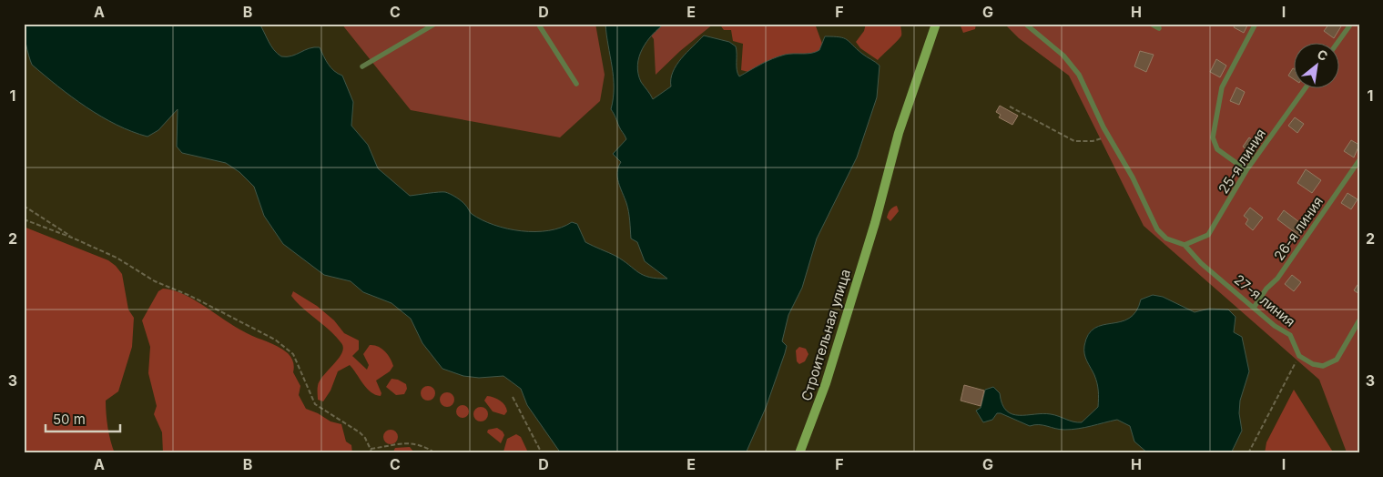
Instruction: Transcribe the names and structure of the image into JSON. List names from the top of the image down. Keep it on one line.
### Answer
{"streets":{"street":["Строительная улица"],"lane":["25-я линия","26-я линия","27-я линия"]},"crossings":[["25-я линия","27-я линия"],["26-я линия","27-я линия"]],"scale_bar":"50 m","north":"top right","grid":{"columns":["A","B","C","D","E","F","G","H","I"],"rows":["1","2","3"]}}
